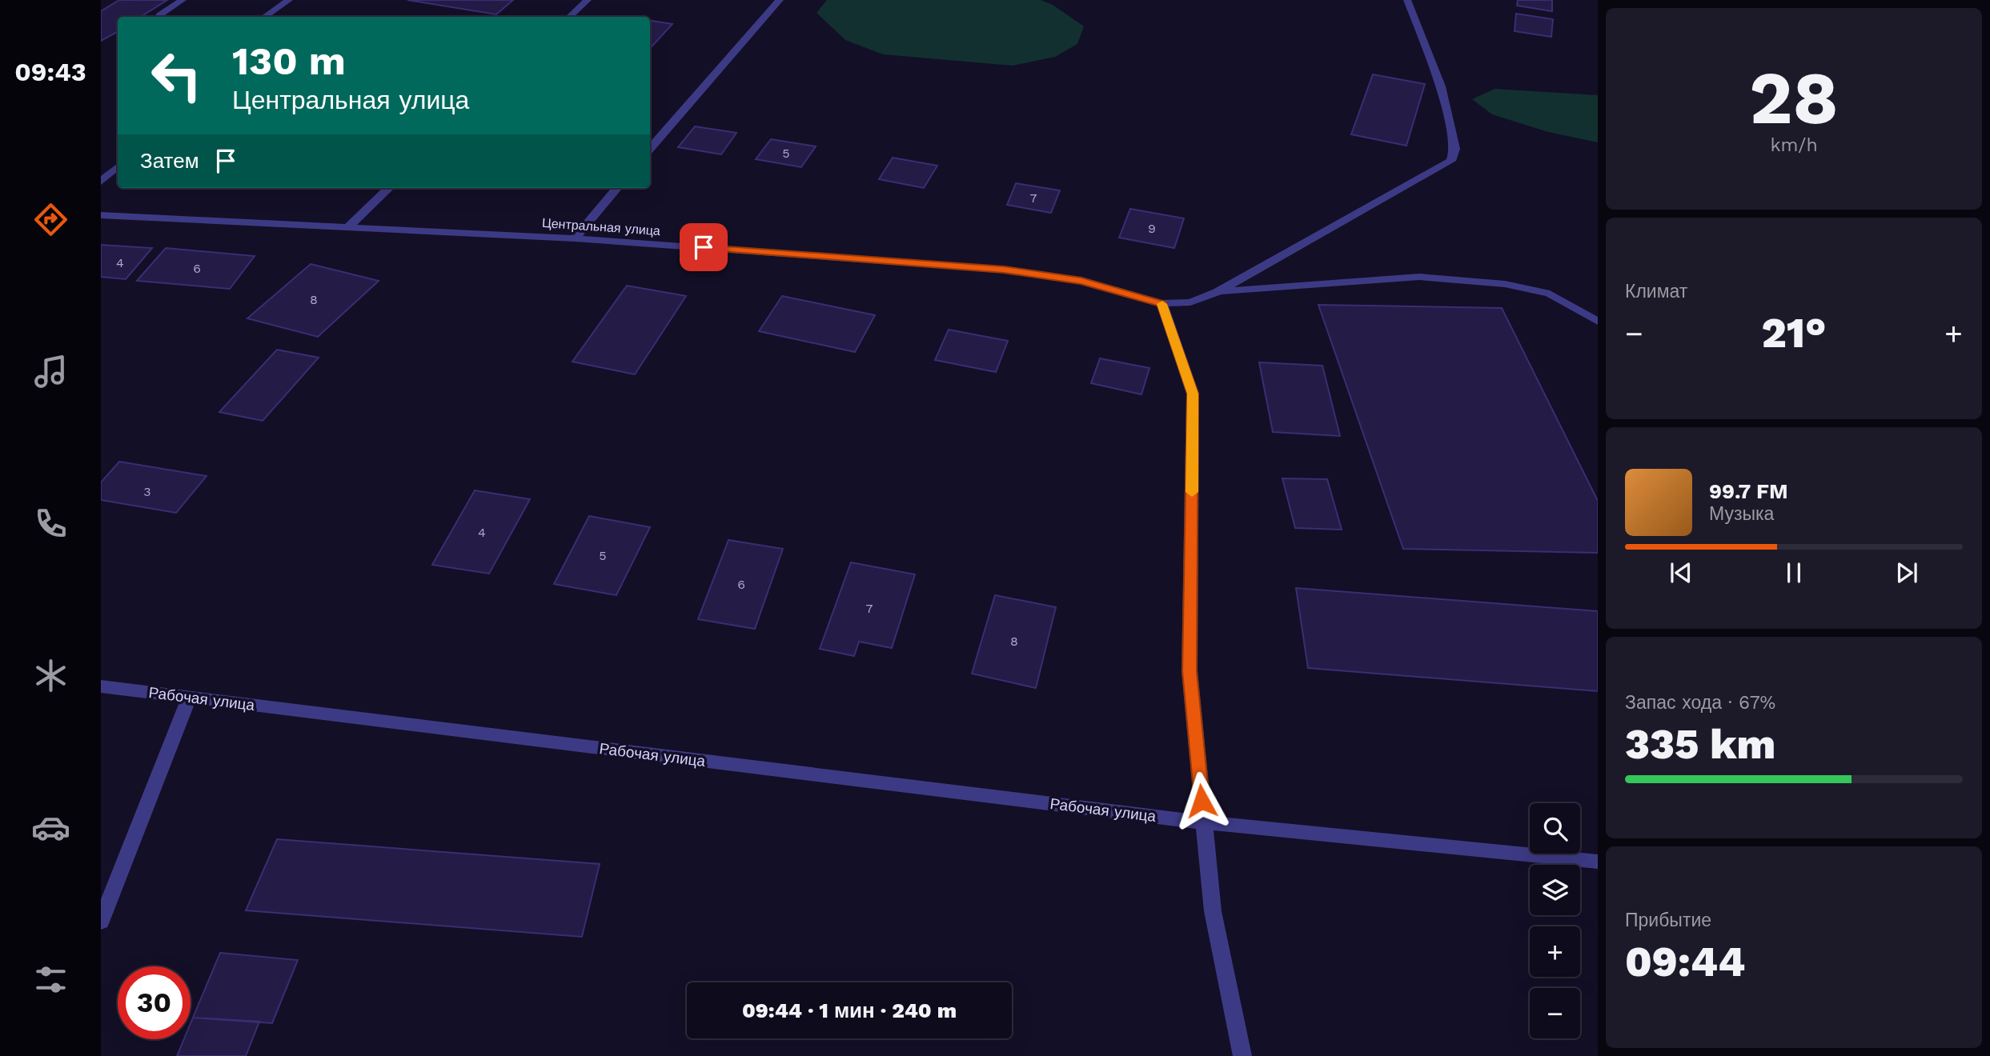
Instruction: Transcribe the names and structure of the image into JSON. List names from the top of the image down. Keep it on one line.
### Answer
{"streets":{"street":["Центральная улица","Рабочая улица"]},"house_numbers":["5","7","9","4","6","8","3","4","5","6","7","8"],"page":{"tabs":"09:43","tile":[["28","km/h"],"Климат",["Запас хода · 67%","335 km"],["Прибытие","09:44"]],"turn":["130 m","Центральная улица"],"then":"Затем","heat":["−","21°","+"],"song":["99.7 FM","Музыка"],"map_buttons":["+","−"],"limit":"30","trip":"09:44 · 1 мин · 240 m"}}
